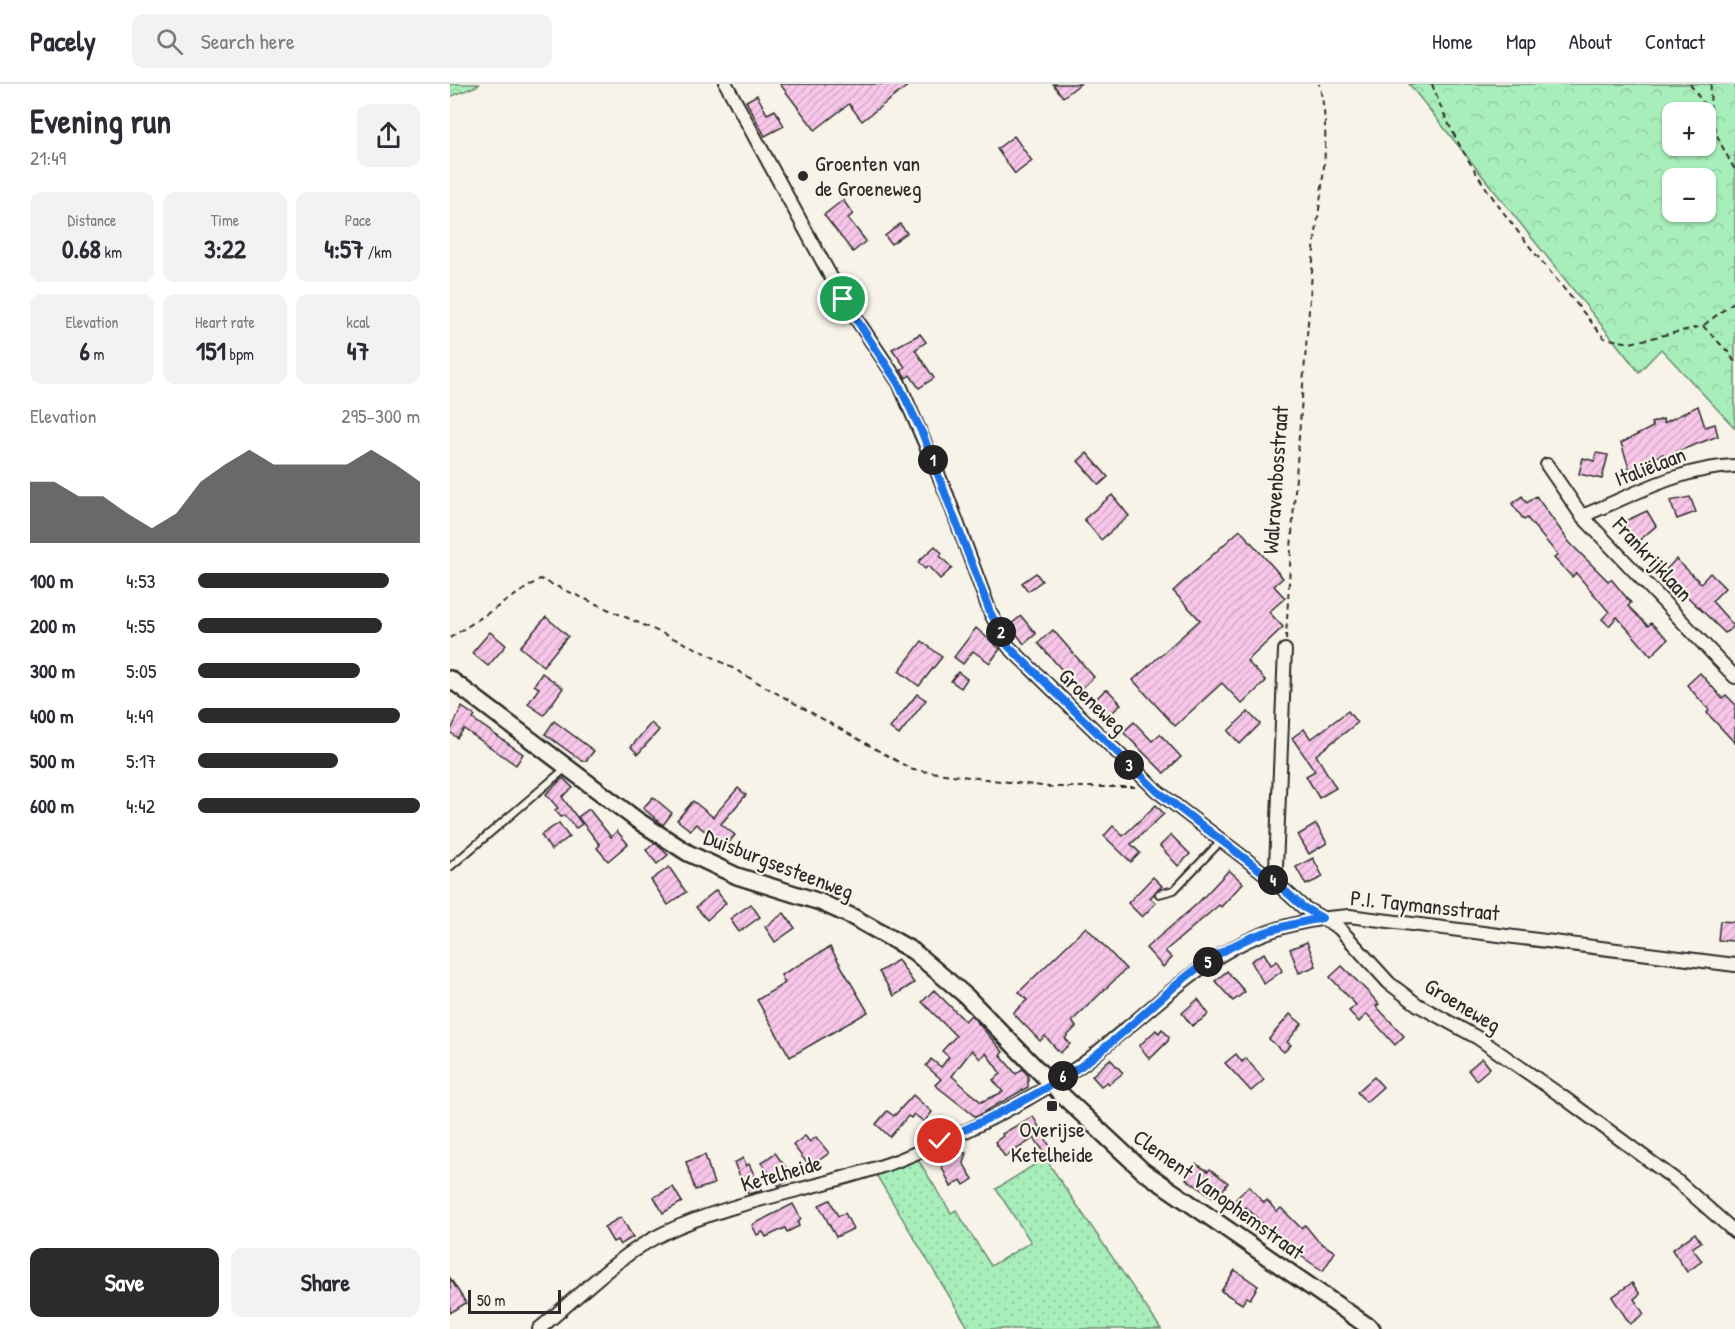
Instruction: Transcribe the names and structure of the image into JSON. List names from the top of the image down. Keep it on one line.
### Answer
{"streets":{"street":["Italiëlaan","Frankrijklaan","Groeneweg","Duisburgsesteenweg","P.I. Taymansstraat","Ketelheide","Clement Vanophemstraat"],"path":["Walravenbosstraat"]},"crossings":[["Italiëlaan","Frankrijklaan"],["Groeneweg","P.I. Taymansstraat"],["Duisburgsesteenweg","P.I. Taymansstraat"],["Duisburgsesteenweg","Ketelheide"],["Duisburgsesteenweg","Clement Vanophemstraat"],["P.I. Taymansstraat","Ketelheide"],["P.I. Taymansstraat","Clement Vanophemstraat"],["Ketelheide","Clement Vanophemstraat"]],"places":{"other":["Groenten van de Groeneweg"],"transit":["Overijse Ketelheide"]},"scale_bar":"50 m","page":{"header":"Pacely","search":"Search here","nav":["Home","Map","About","Contact"],"heading":["Evening run","21:49"],"map_buttons":["+","−"],"stats":[["Distance","0.68 km"],["Time","3:22"],["Pace","4:57 /km"],["Elevation","6 m"],["Heart rate","151 bpm"],["kcal","47"]],"chart":["Elevation","295–300 m"],"pins":["1","2","3","4","5","6"],"list":[{"name":"100 m","note":"4:53"},{"name":"200 m","note":"4:55"},{"name":"300 m","note":"5:05"},{"name":"400 m","note":"4:49"},{"name":"500 m","note":"5:17"},{"name":"600 m","note":"4:42"}],"buttons":["Save","Share"],"scale":"50 m"}}
